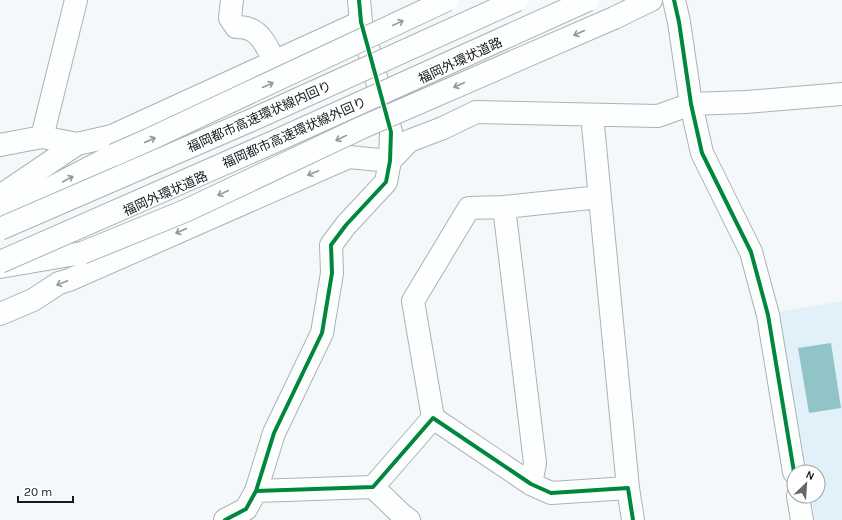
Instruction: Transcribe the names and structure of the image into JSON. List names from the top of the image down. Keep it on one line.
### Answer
{"streets":{"main road":["福岡外環状道路","福岡都市高速環状線内回り","福岡都市高速環状線外回り"]},"scale_bar":"20 m","north":"top right"}
